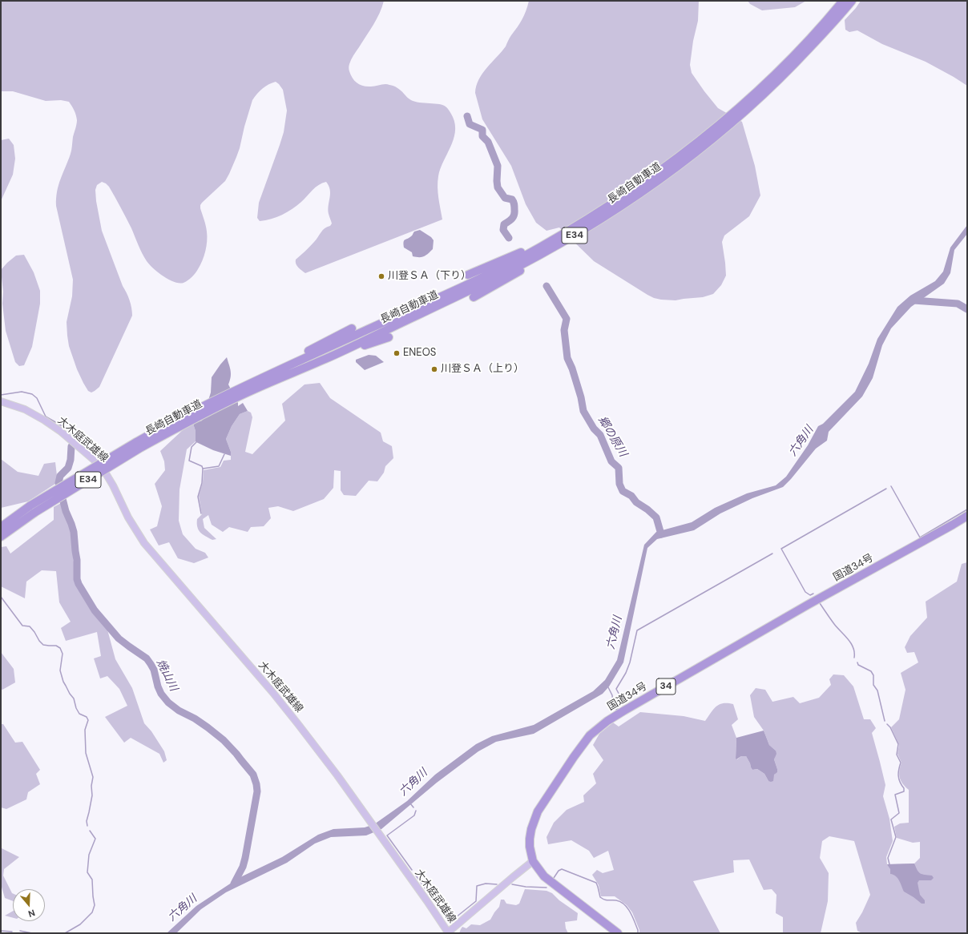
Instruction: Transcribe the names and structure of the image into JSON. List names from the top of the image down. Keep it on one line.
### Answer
{"streets":{"highway":["長崎自動車道","E34","国道34号","34"],"main road":["大木庭武雄線"]},"crossings":[["大木庭武雄線","国道34号"]],"water":["郷の原川","六角川","焼山川"],"places":["川登ＳＡ（下り）","ENEOS","川登ＳＡ（上り）"],"north":"bottom"}
